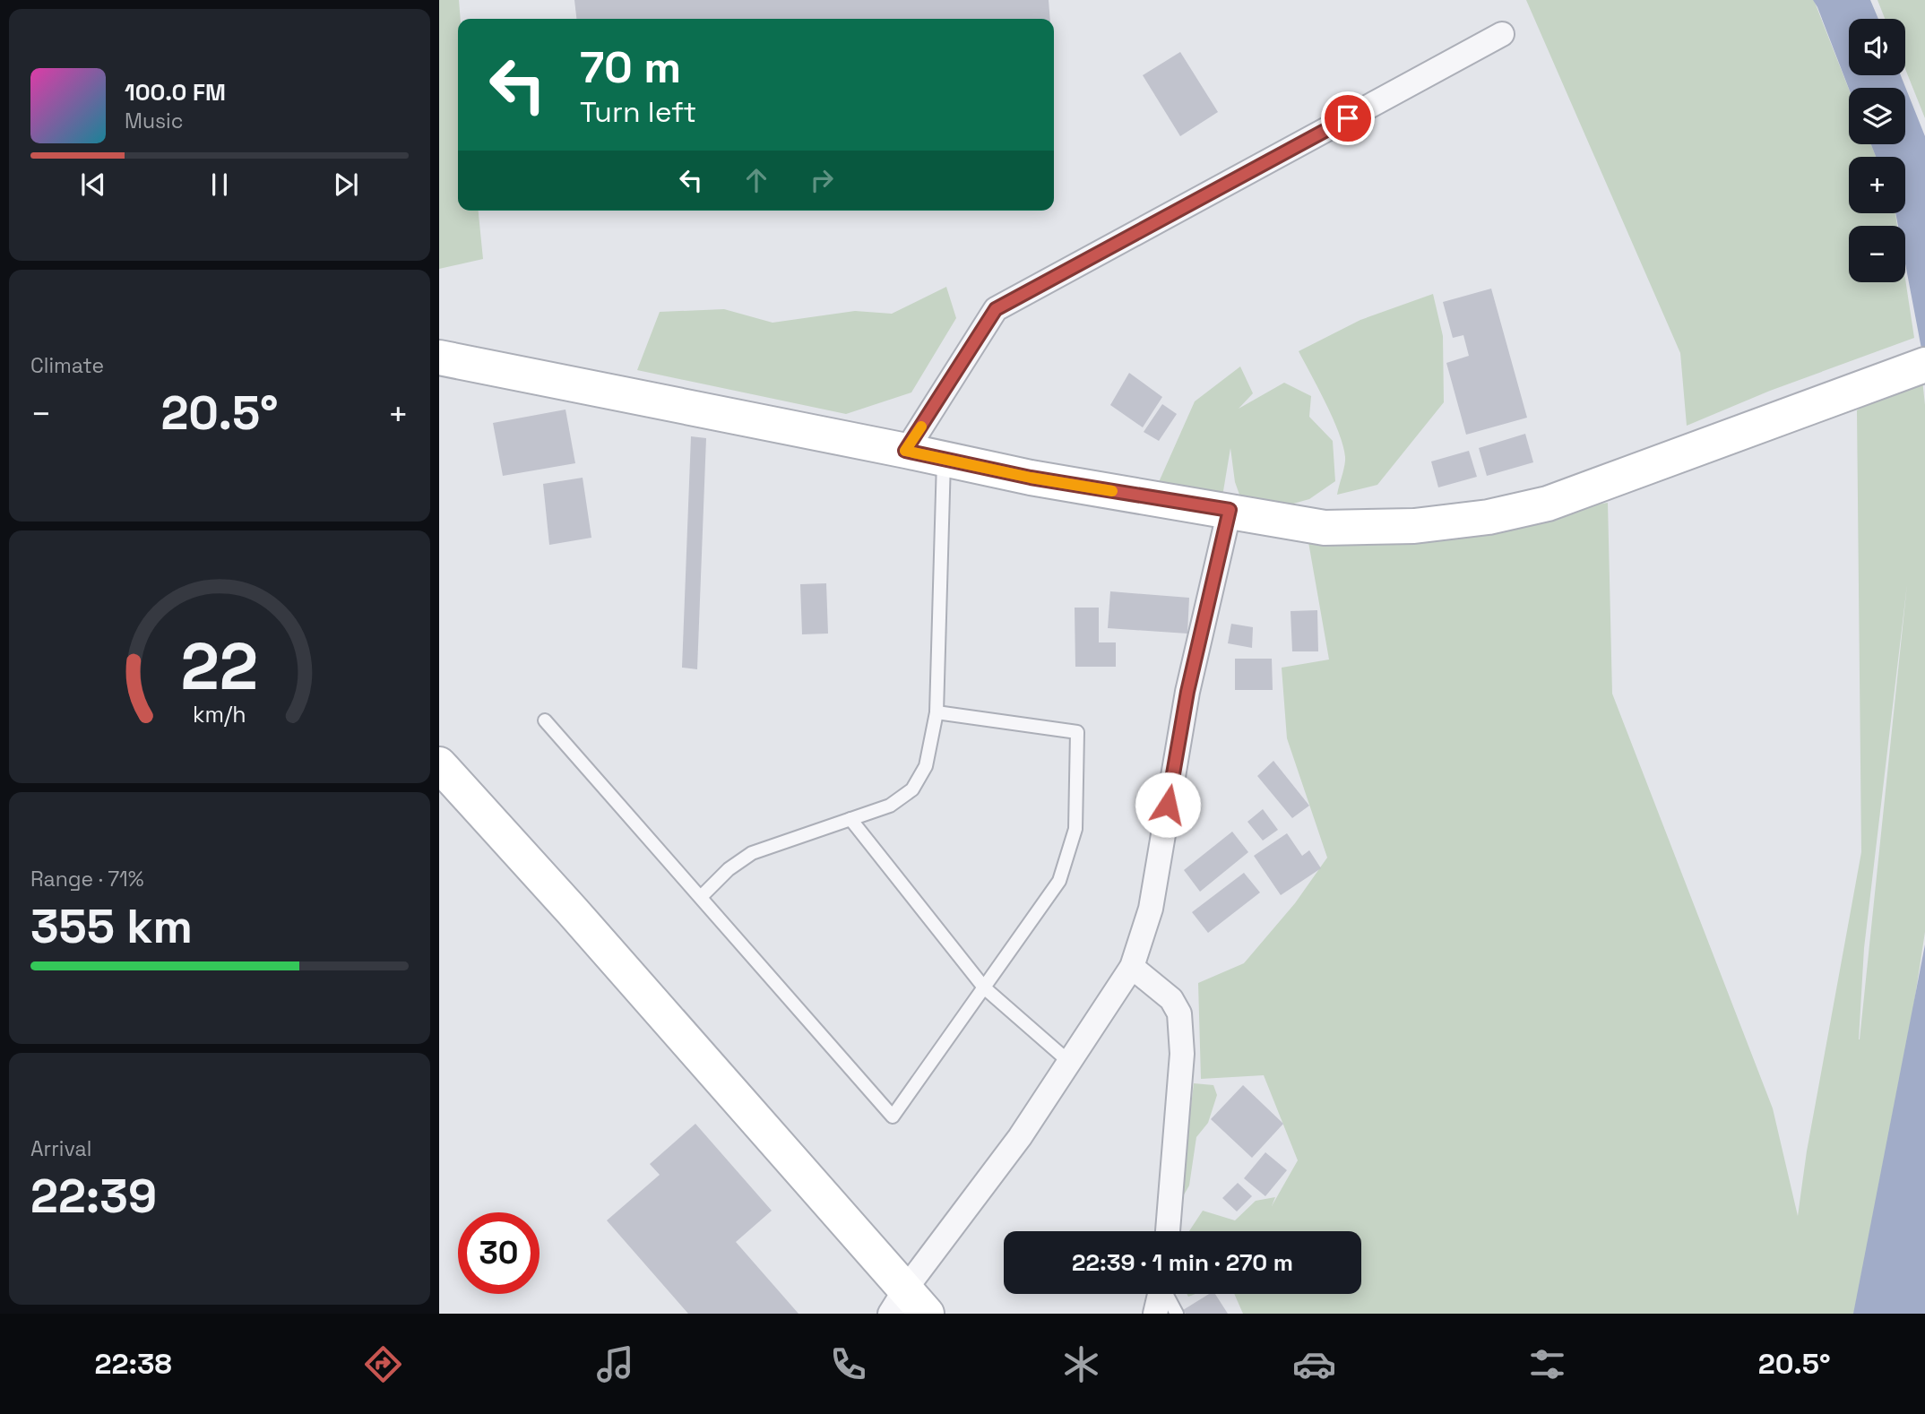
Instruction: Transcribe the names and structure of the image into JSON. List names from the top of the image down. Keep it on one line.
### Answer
{"page":{"map_buttons":["+","−"],"turn":["70 m","Turn left"],"song":["100.0 FM","Music"],"tile":["Climate",["Range · 71%","355 km"],["Arrival","22:39"]],"heat":["−","20.5°","+"],"limit":"30","trip":"22:39 · 1 min · 270 m","tabs":["22:38","20.5°"],"gauge":["22","km/h"]}}
